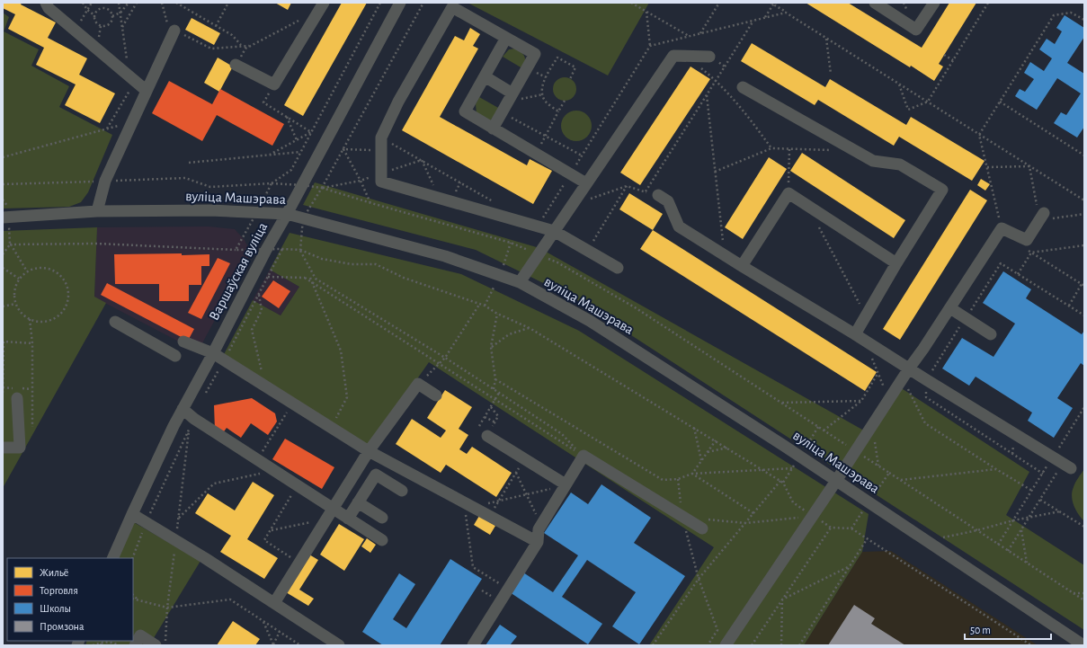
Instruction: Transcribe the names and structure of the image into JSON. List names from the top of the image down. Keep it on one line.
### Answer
{"streets":{"street":["вуліца Машэрава","Варшаўская вуліца"]},"crossings":[["вуліца Машэрава","Варшаўская вуліца"]],"legend":["Жильё","Торговля","Школы","Промзона"],"scale_bar":"50 m"}
